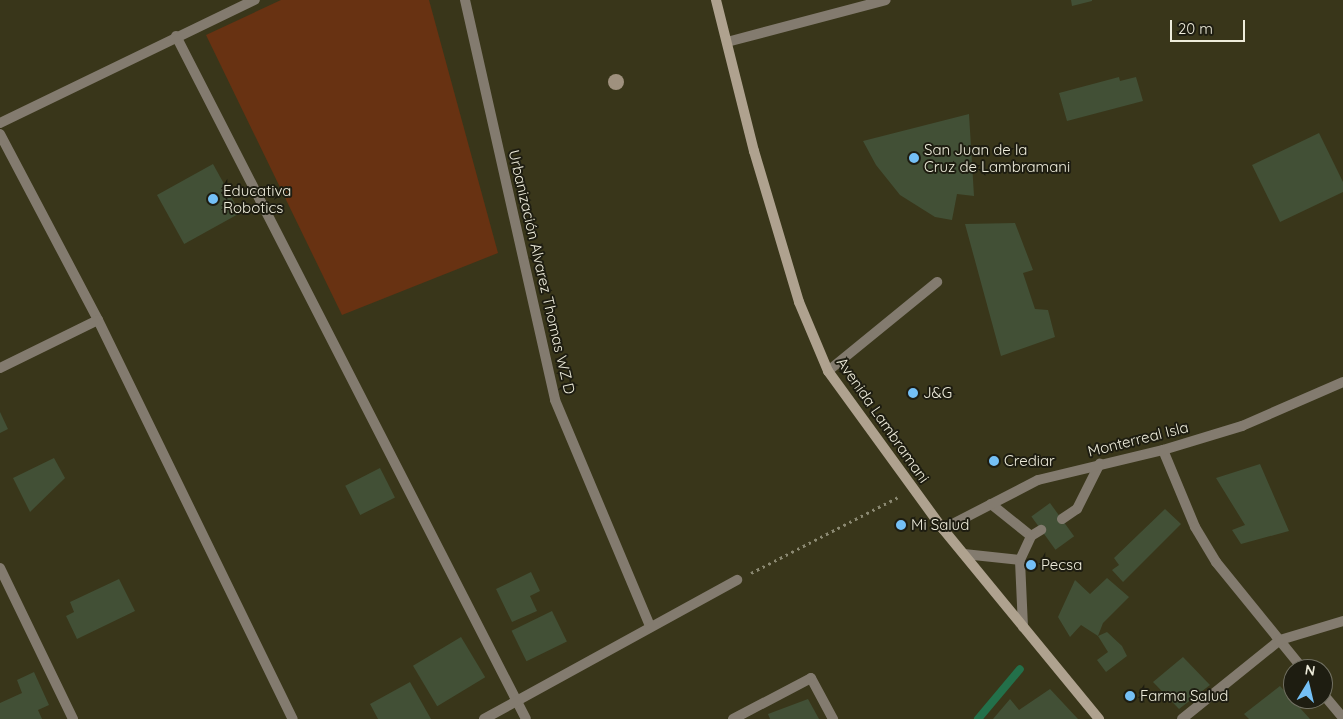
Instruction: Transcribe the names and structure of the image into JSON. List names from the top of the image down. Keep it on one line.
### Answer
{"streets":{"main road":["Avenida Lambramani"],"street":["Urbanización Alvarez Thomas WZ D","Monterreal Isla"]},"crossings":[["Avenida Lambramani","Monterreal Isla"]],"places":["San Juan de la Cruz de Lambramani","Educativa Robotics","J&G","Crediar","Mi Salud","Pecsa","Farma Salud"],"scale_bar":"20 m","north":"top"}
